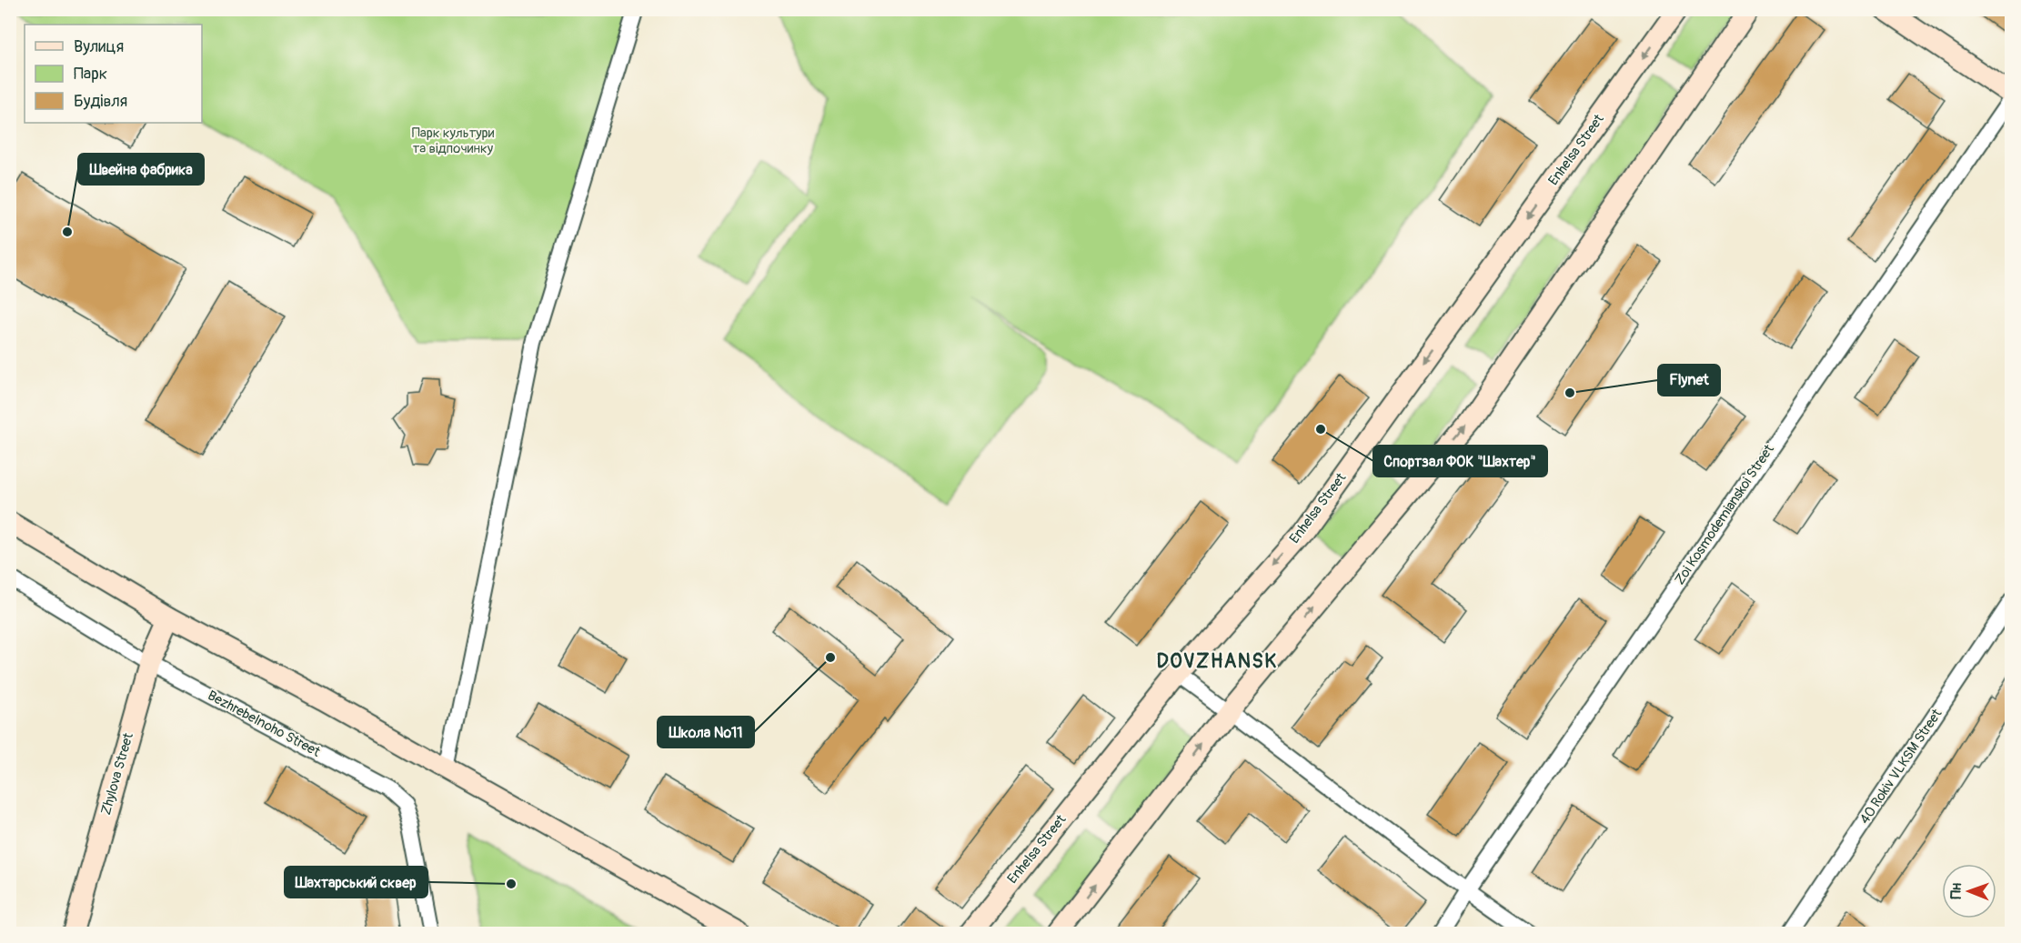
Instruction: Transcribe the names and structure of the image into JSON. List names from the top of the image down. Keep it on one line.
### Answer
{"streets":{"street":["Enhelsa Street","Zoi Kosmodemianskoi Street","Bezhrebelnoho Street","40 Rokiv VLKSM Street","Zhylova Street"]},"crossings":[["Bezhrebelnoho Street","Zhylova Street"]],"districts":["DOVZHANSK"],"parks":["Парк культури та відпочинку"],"places":["Швейна фабрика","Flynet","Спортзал ФОК \"Шахтер\"","Школа №11","Шахтарський сквер"],"legend":["Вулиця","Парк","Будівля"],"north":"left"}
